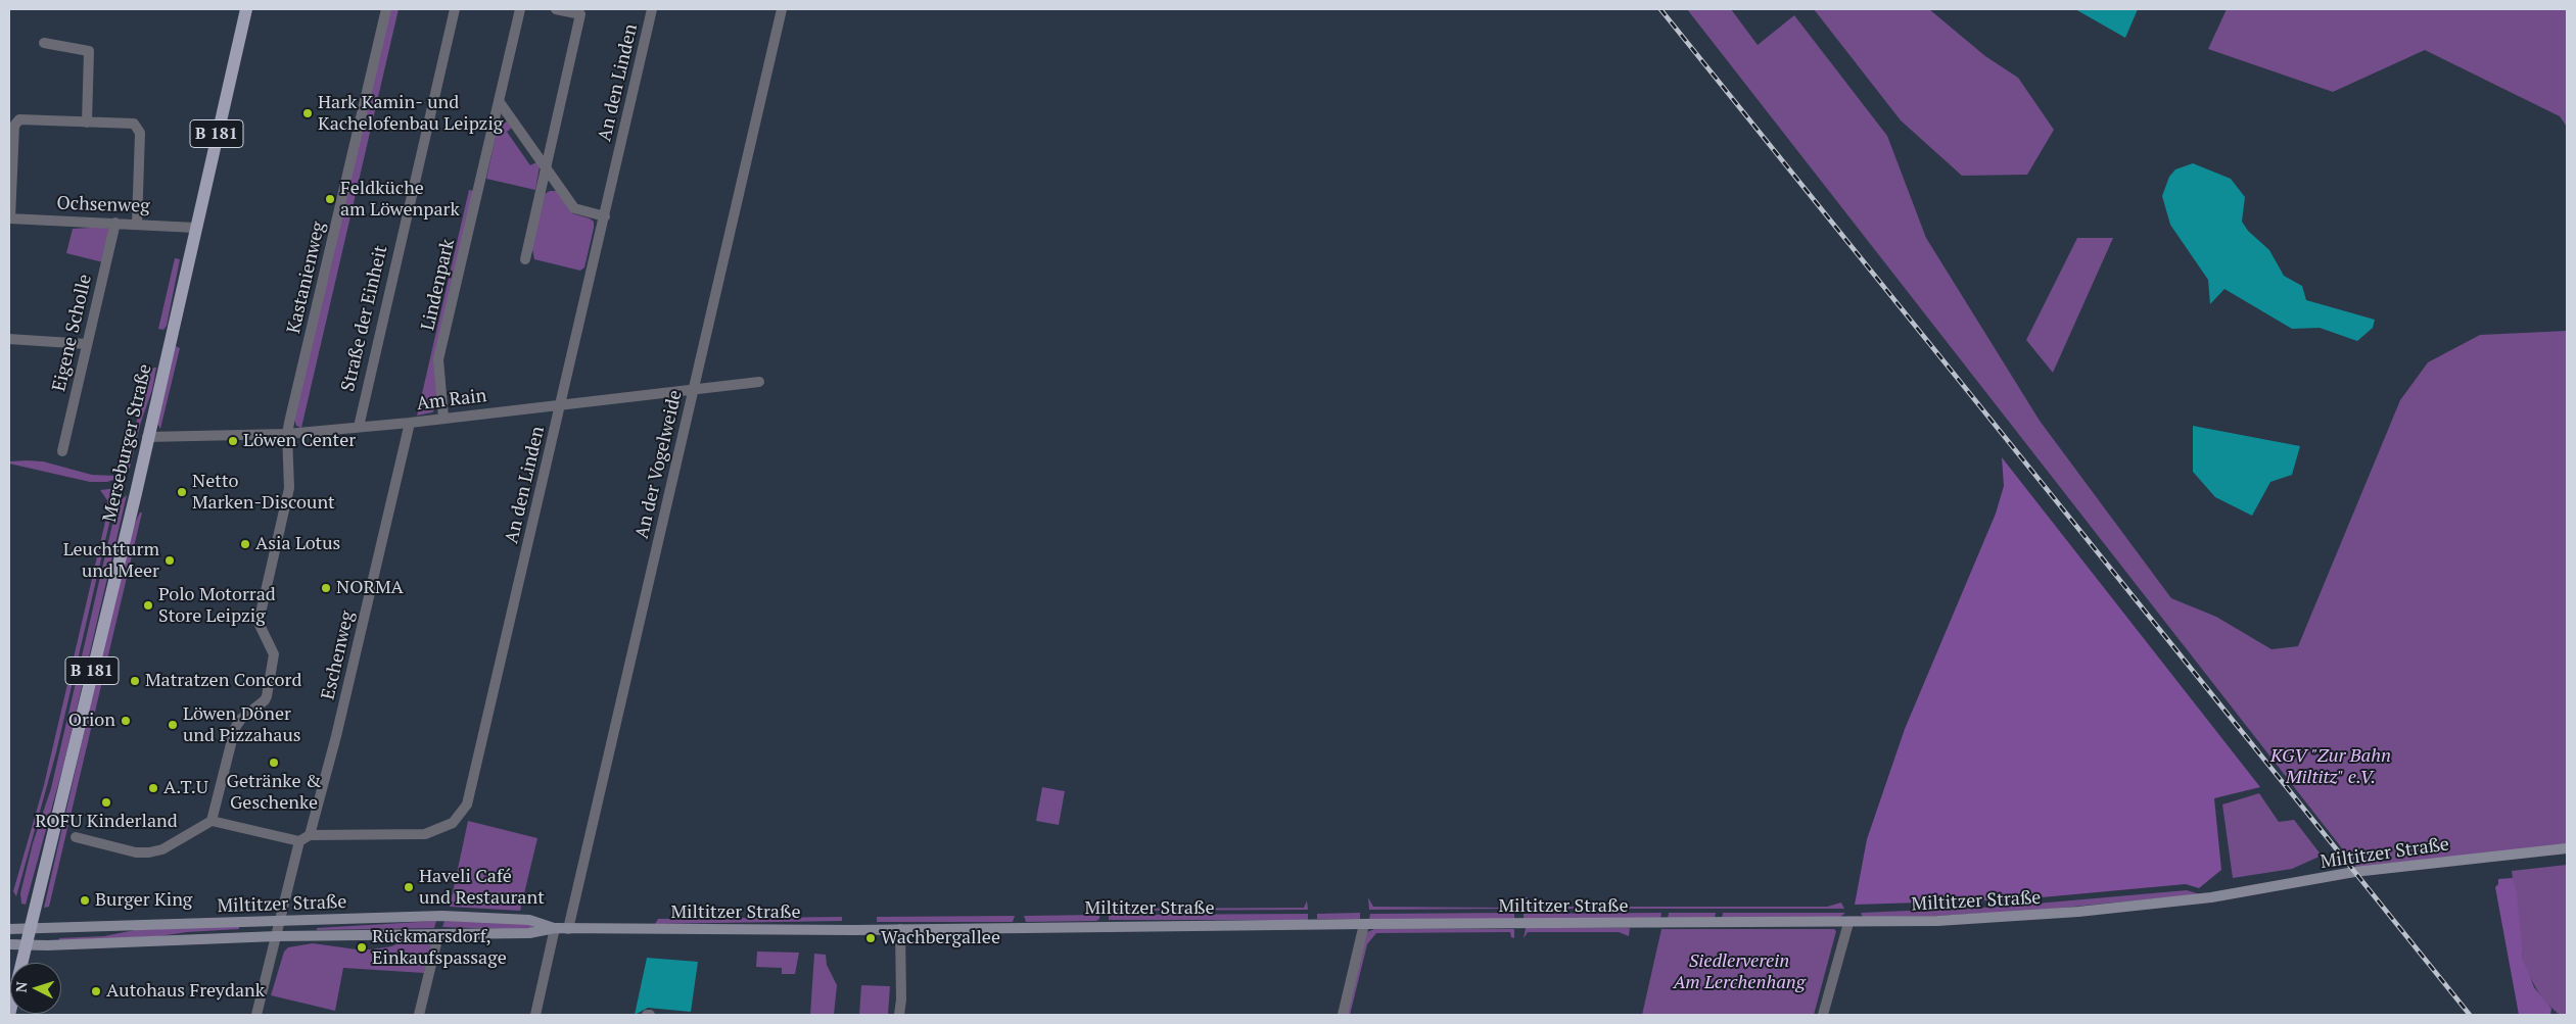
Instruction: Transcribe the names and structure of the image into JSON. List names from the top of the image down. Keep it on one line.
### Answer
{"streets":{"main road":["B 181","Merseburger Straße"],"street":["An den Linden","Ochsenweg","Kastanienweg","Lindenpark","Straße der Einheit","Eigene Scholle","Am Rain","An der Vogelweide","Eschenweg","Miltitzer Straße"]},"crossings":[["An den Linden","Am Rain"],["An den Linden","Eschenweg"],["B 181","Merseburger Straße"],["B 181","Miltitzer Straße"],["Ochsenweg","Eigene Scholle"],["Ochsenweg","Merseburger Straße"],["Kastanienweg","Am Rain"],["Lindenpark","Am Rain"],["Straße der Einheit","Am Rain"],["Am Rain","Merseburger Straße"],["Am Rain","An der Vogelweide"],["Am Rain","Eschenweg"],["Merseburger Straße","Miltitzer Straße"],["An der Vogelweide","Miltitzer Straße"]],"parks":["KGV \"Zur Bahn Miltitz\" e.V.","Siedlerverein Am Lerchenhang"],"places":["Hark Kamin- und Kachelofenbau Leipzig","Feldküche am Löwenpark","Löwen Center","Netto Marken-Discount","Asia Lotus","Leuchtturm und Meer","NORMA","Polo Motorrad Store Leipzig","Matratzen Concord","Orion","Löwen Döner und Pizzahaus","Getränke & Geschenke","A.T.U","ROFU Kinderland","Haveli Café und Restaurant","Burger King","Wachbergallee","Rückmarsdorf, Einkaufspassage","Autohaus Freydank"],"north":"left"}
